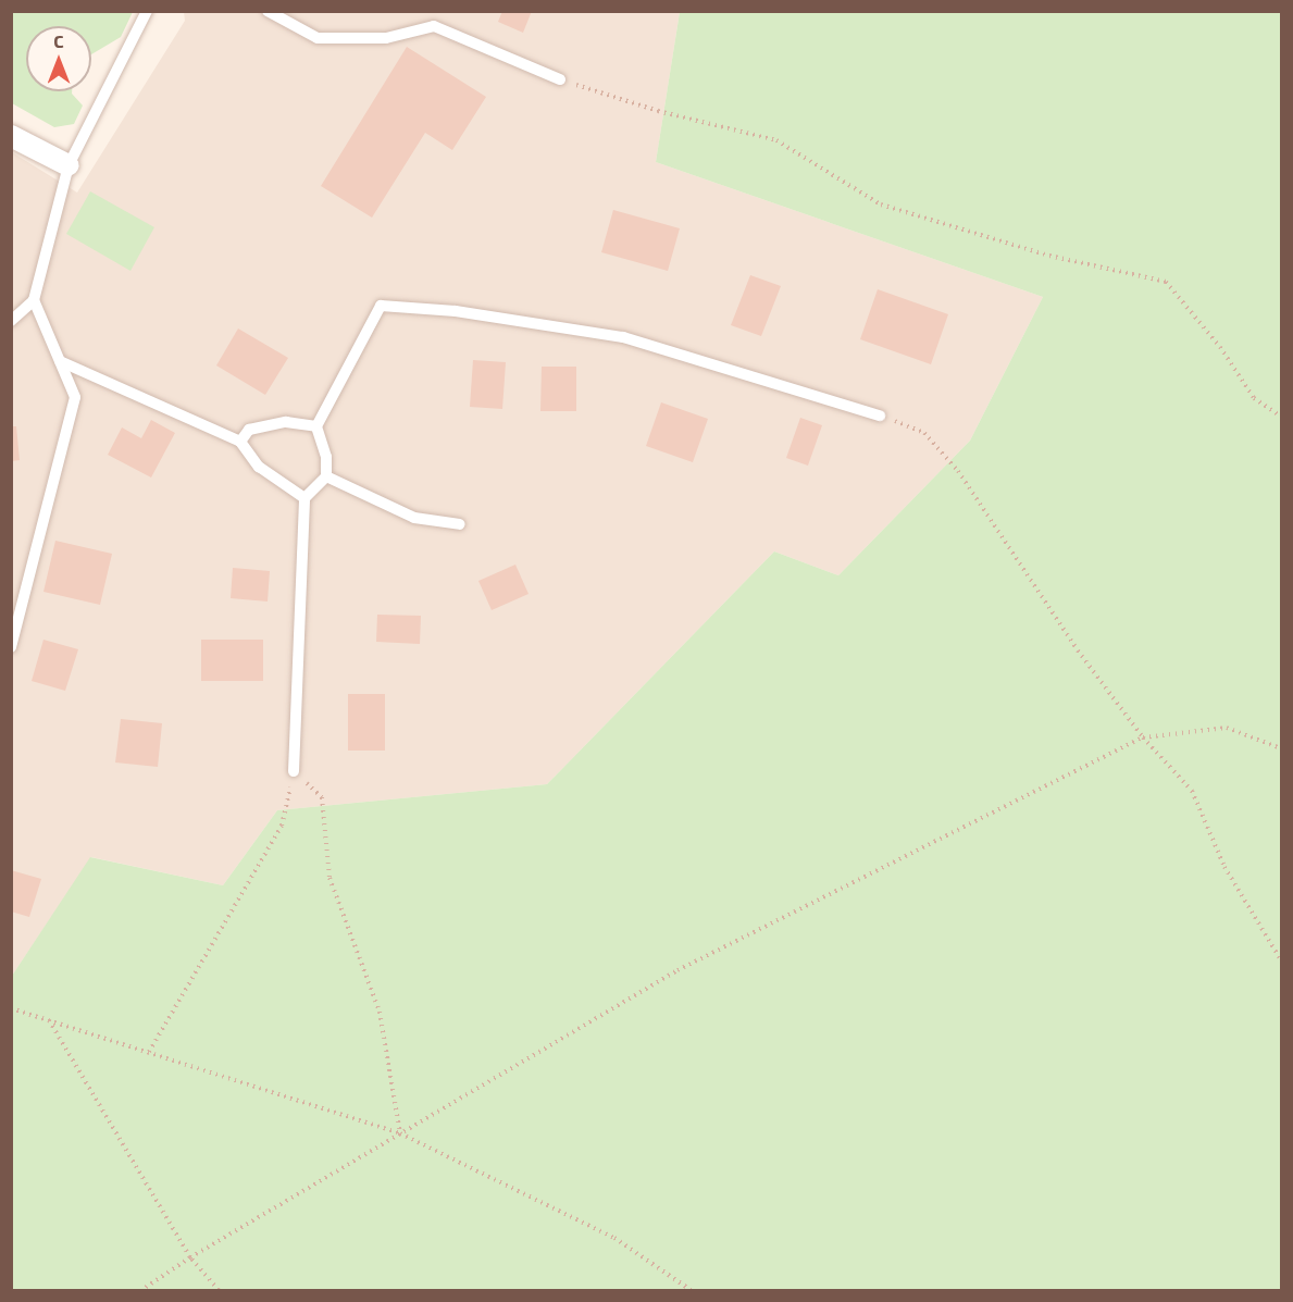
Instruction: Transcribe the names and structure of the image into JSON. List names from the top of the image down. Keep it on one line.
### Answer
{"north":"top"}
